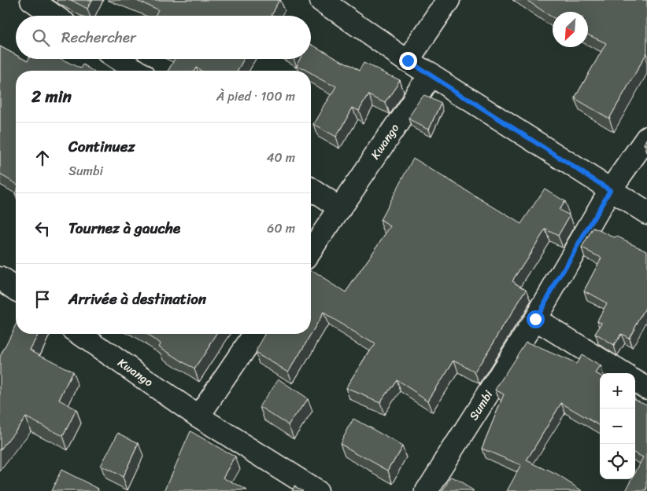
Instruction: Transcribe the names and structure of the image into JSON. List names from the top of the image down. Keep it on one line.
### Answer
{"streets":{"street":["Kwango","Sumbi"]},"north":"bottom left","page":{"search":"Rechercher","heading":["2 min","À pied · 100 m"],"list":[["Continuez","Sumbi","40 m"],["Tournez à gauche","60 m"],"Arrivée à destination"],"map_buttons":["+","−"]}}
